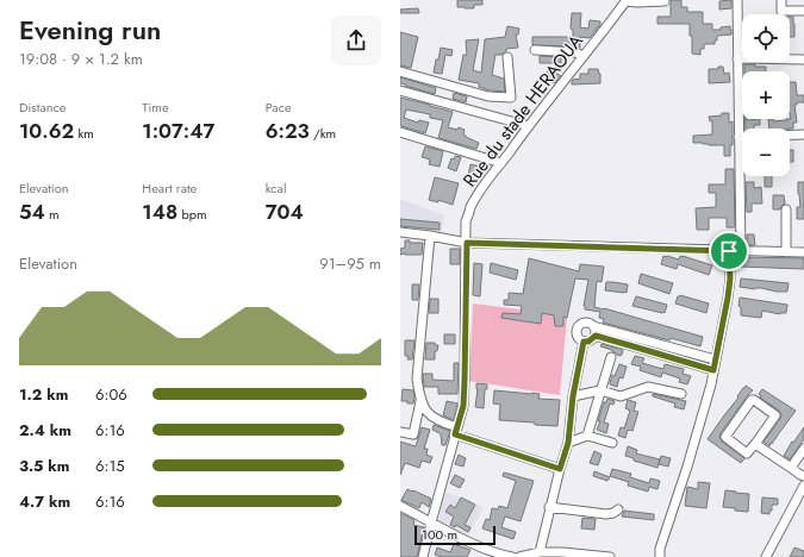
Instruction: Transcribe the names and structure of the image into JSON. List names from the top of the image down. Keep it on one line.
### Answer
{"streets":{"street":["Rue du stade HERAOUA"]},"scale_bar":"100 m","page":{"heading":["Evening run","19:08 · 9 × 1.2 km"],"map_buttons":["+","−"],"stats":[["Distance","10.62 km"],["Time","1:07:47"],["Pace","6:23 /km"],["Elevation","54 m"],["Heart rate","148 bpm"],["kcal","704"]],"chart":["Elevation","91–95 m"],"list":[{"name":"1.2 km","note":"6:06"},{"name":"2.4 km","note":"6:16"},{"name":"3.5 km","note":"6:15"},{"name":"4.7 km","note":"6:16"}],"scale":"100 m"}}
